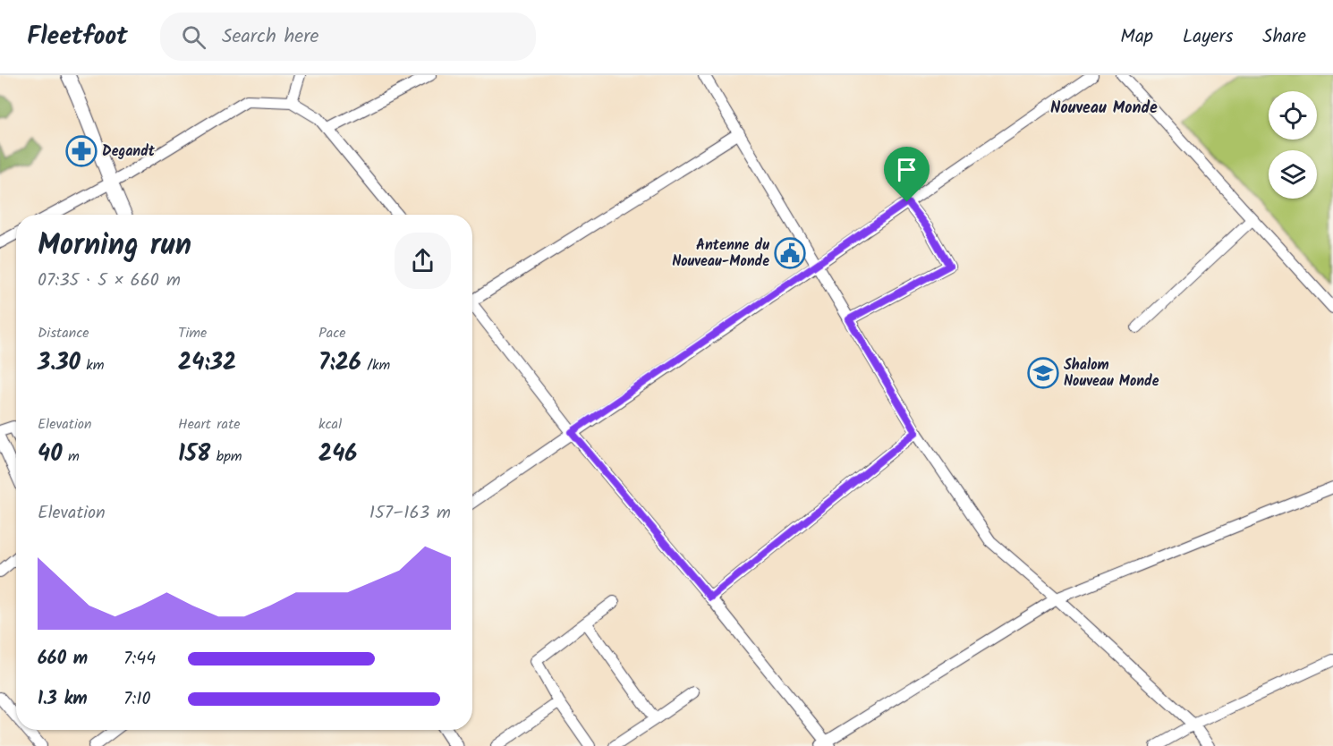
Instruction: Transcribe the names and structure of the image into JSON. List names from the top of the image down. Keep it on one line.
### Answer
{"districts":["Nouveau Monde"],"places":{"pharmacy":["Degandt"],"public building":["Antenne du Nouveau-Monde"],"school or university":["Shalom Nouveau Monde"]},"page":{"header":"Fleetfoot","search":"Search here","nav":["Map","Layers","Share"],"heading":["Morning run","07:35 · 5 × 660 m"],"stats":[["Distance","3.30 km"],["Time","24:32"],["Pace","7:26 /km"],["Elevation","40 m"],["Heart rate","158 bpm"],["kcal","246"]],"chart":["Elevation","157–163 m"],"list":[{"name":"660 m","note":"7:44"},{"name":"1.3 km","note":"7:10"}]}}
